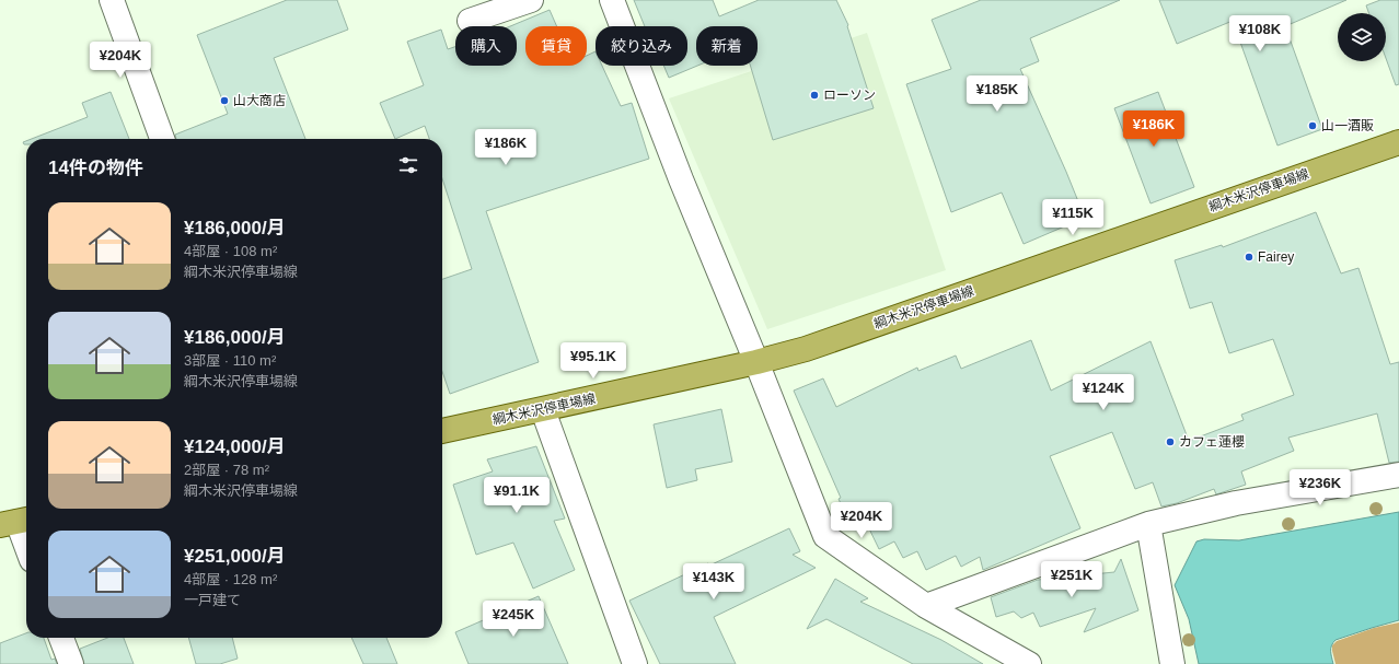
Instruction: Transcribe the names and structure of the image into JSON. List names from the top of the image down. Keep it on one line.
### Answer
{"streets":{"main road":["綱木米沢停車場線"]},"places":["ローソン","山大商店","山一酒販","Fairey","カフェ蓮櫻"],"page":{"price":["¥108K","¥204K","¥185K","¥186K","¥186K","¥115K","¥95.1K","¥124K","¥236K","¥91.1K","¥204K","¥251K","¥143K","¥245K"],"chip":["購入","賃貸","絞り込み","新着"],"heading":"14件の物件","list":[{"name":"¥186,000/月","note":"4部屋 · 108 m² · 綱木米沢停車場線"},{"name":"¥186,000/月","note":"3部屋 · 110 m² · 綱木米沢停車場線"},{"name":"¥124,000/月","note":"2部屋 · 78 m² · 綱木米沢停車場線"},{"name":"¥251,000/月","note":"4部屋 · 128 m² · 一戸建て"}]}}
